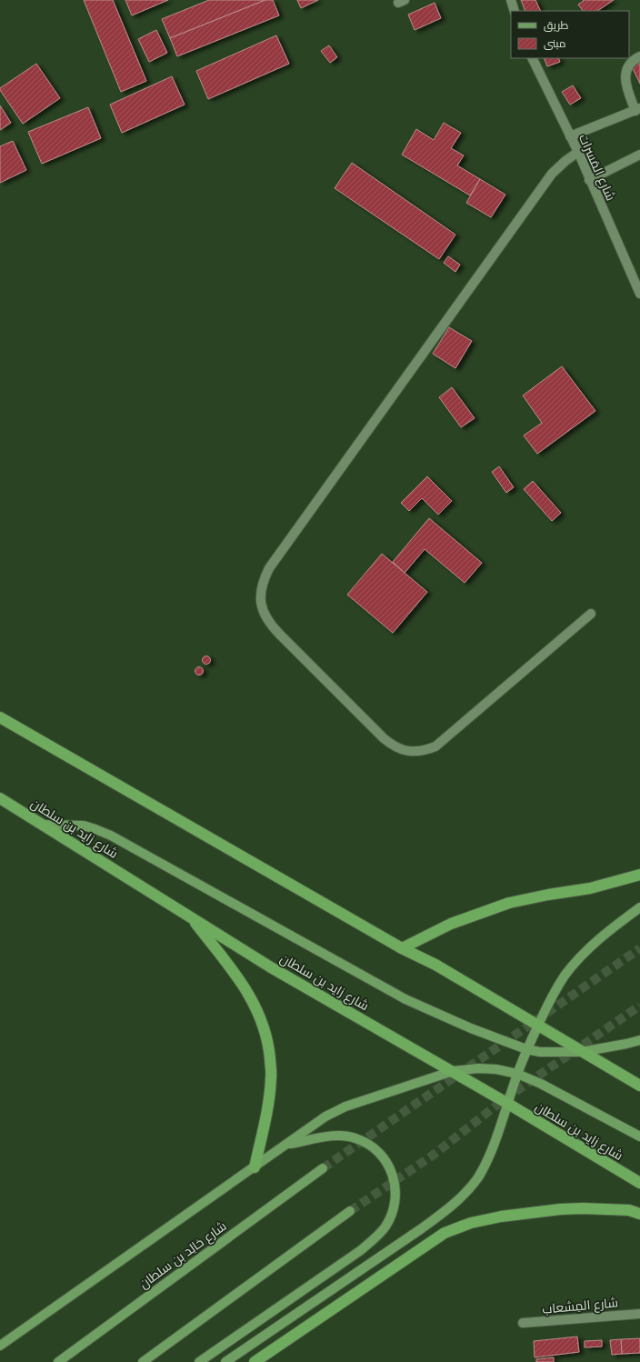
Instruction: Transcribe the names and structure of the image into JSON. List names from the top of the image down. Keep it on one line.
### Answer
{"streets":{"highway":["شارع زايد بن سلطان"],"main road":["شارع خالِد بن سلطان"],"street":["شارع المَسرات","شارع المِشعاب"]},"legend":["طريق","مبنى"]}
